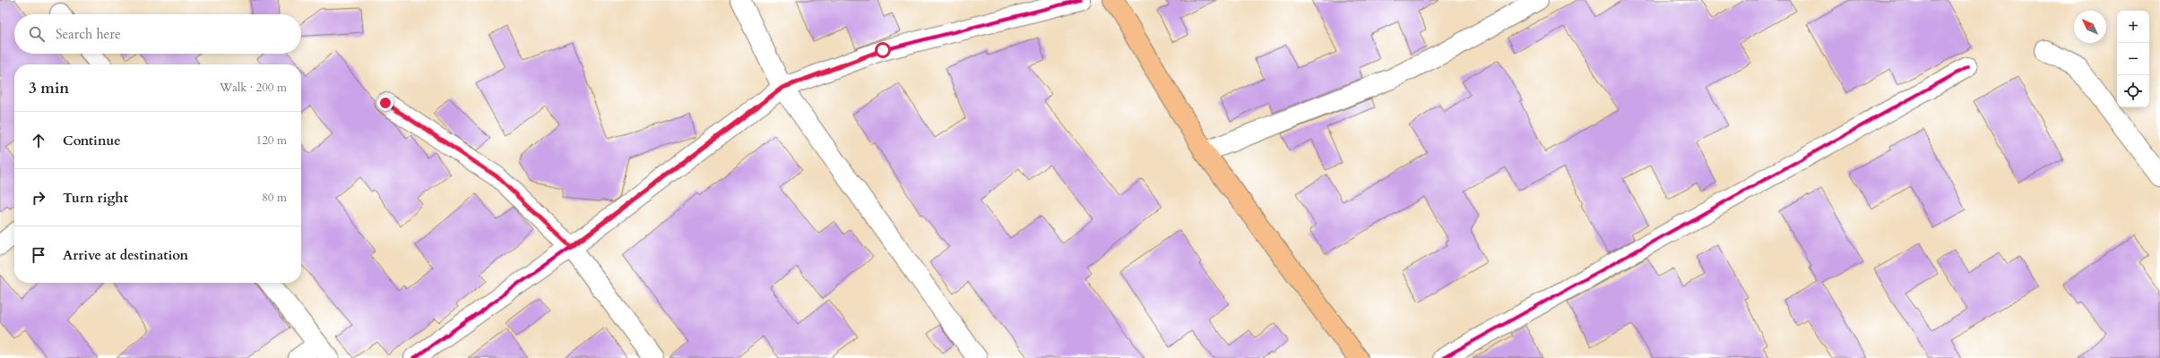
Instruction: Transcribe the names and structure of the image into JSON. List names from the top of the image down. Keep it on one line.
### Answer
{"north":"top left","page":{"map_buttons":["+","−"],"search":"Search here","heading":["3 min","Walk · 200 m"],"list":[["Continue","120 m"],["Turn right","80 m"],"Arrive at destination"]}}
